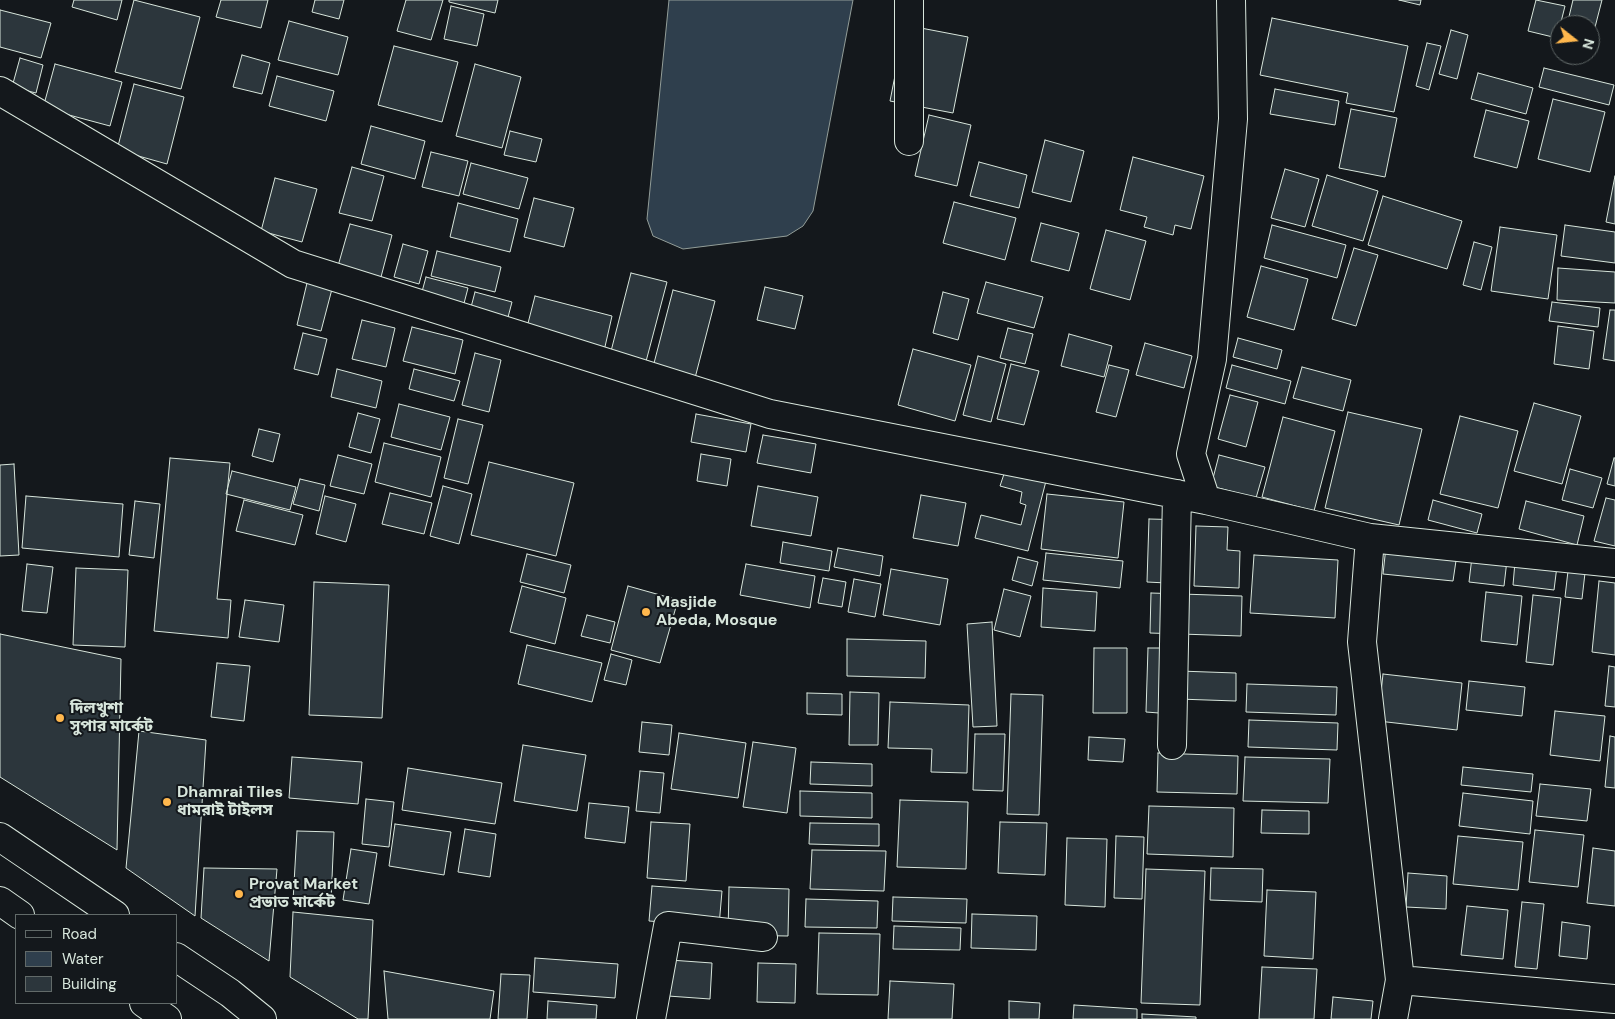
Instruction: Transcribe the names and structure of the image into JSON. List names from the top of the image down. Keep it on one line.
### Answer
{"places":["Masjide Abeda, Mosque","দিলখুশা সুপার মার্কেট","Dhamrai Tiles ধামরাই টাইলস","Provat Market প্রভাত মার্কেট"],"legend":["Road","Water","Building"],"north":"right"}
